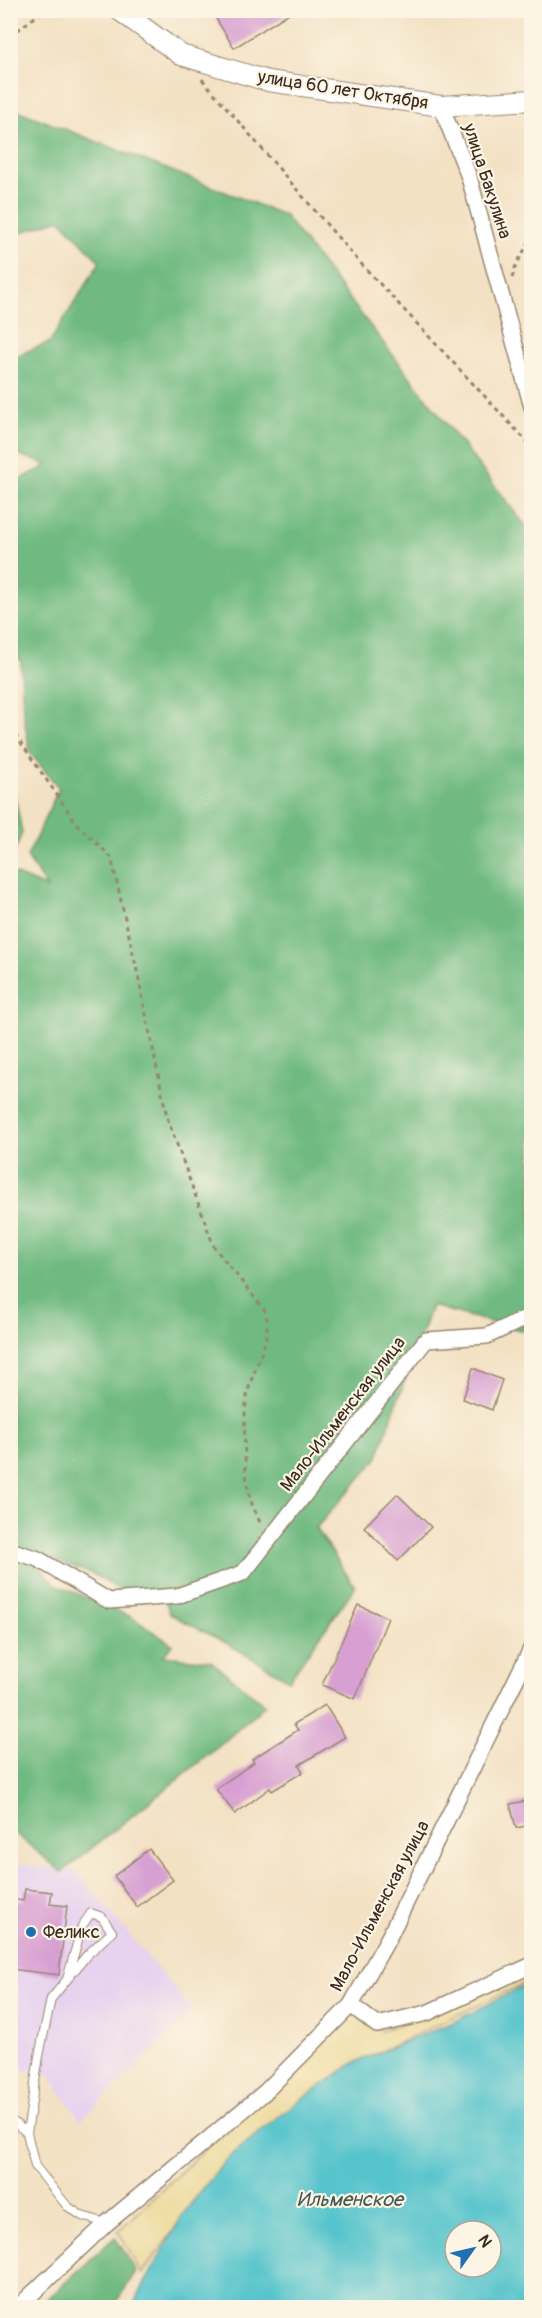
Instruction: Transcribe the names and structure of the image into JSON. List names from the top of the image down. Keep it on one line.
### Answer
{"streets":{"street":["улица 60 лет Октября","улица Бакулина","Мало-Ильменская улица"]},"crossings":[["улица 60 лет Октября","улица Бакулина"]],"water":["Ильменское"],"places":["Феликс"],"north":"top right"}
